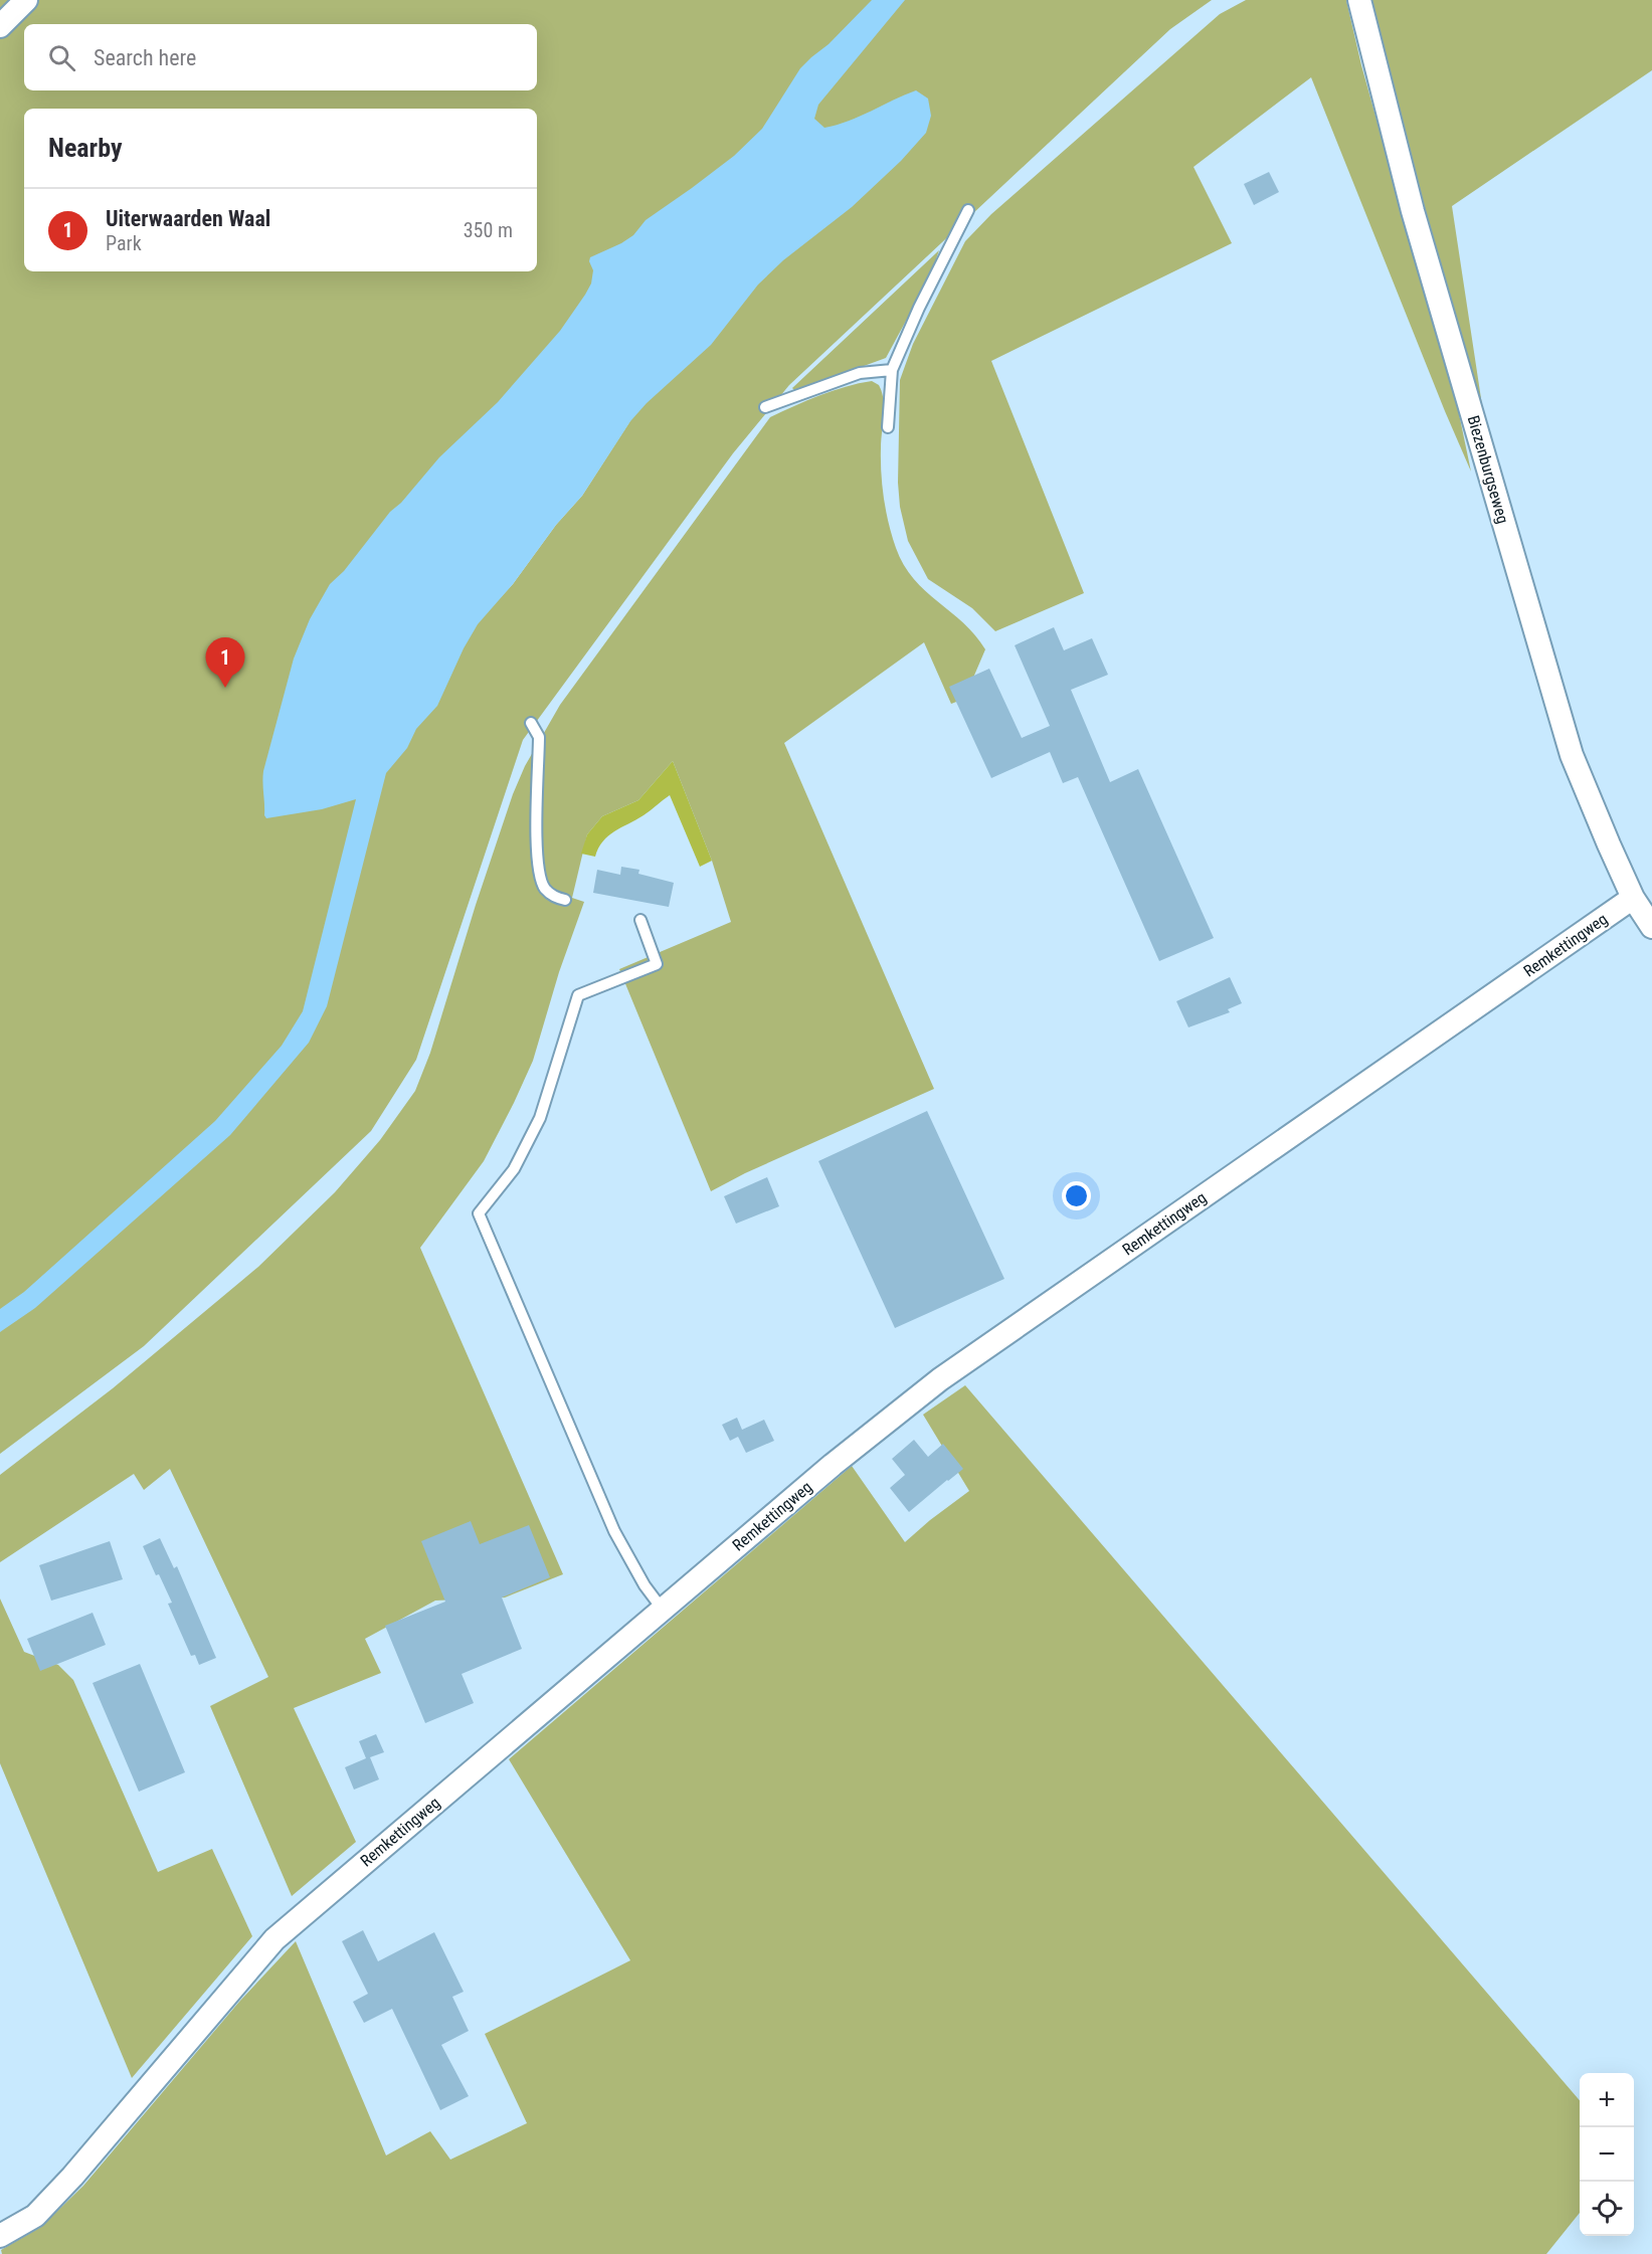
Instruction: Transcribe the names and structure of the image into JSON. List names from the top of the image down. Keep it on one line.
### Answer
{"streets":{"street":["Biezenburgseweg","Remkettingweg"]},"crossings":[["Biezenburgseweg","Remkettingweg"]],"page":{"search":"Search here","heading":"Nearby","list":[{"mark":"1","name":"Uiterwaarden Waal","note":"Park","value":"350 m"}],"pins":"1","map_buttons":["+","−"]}}
